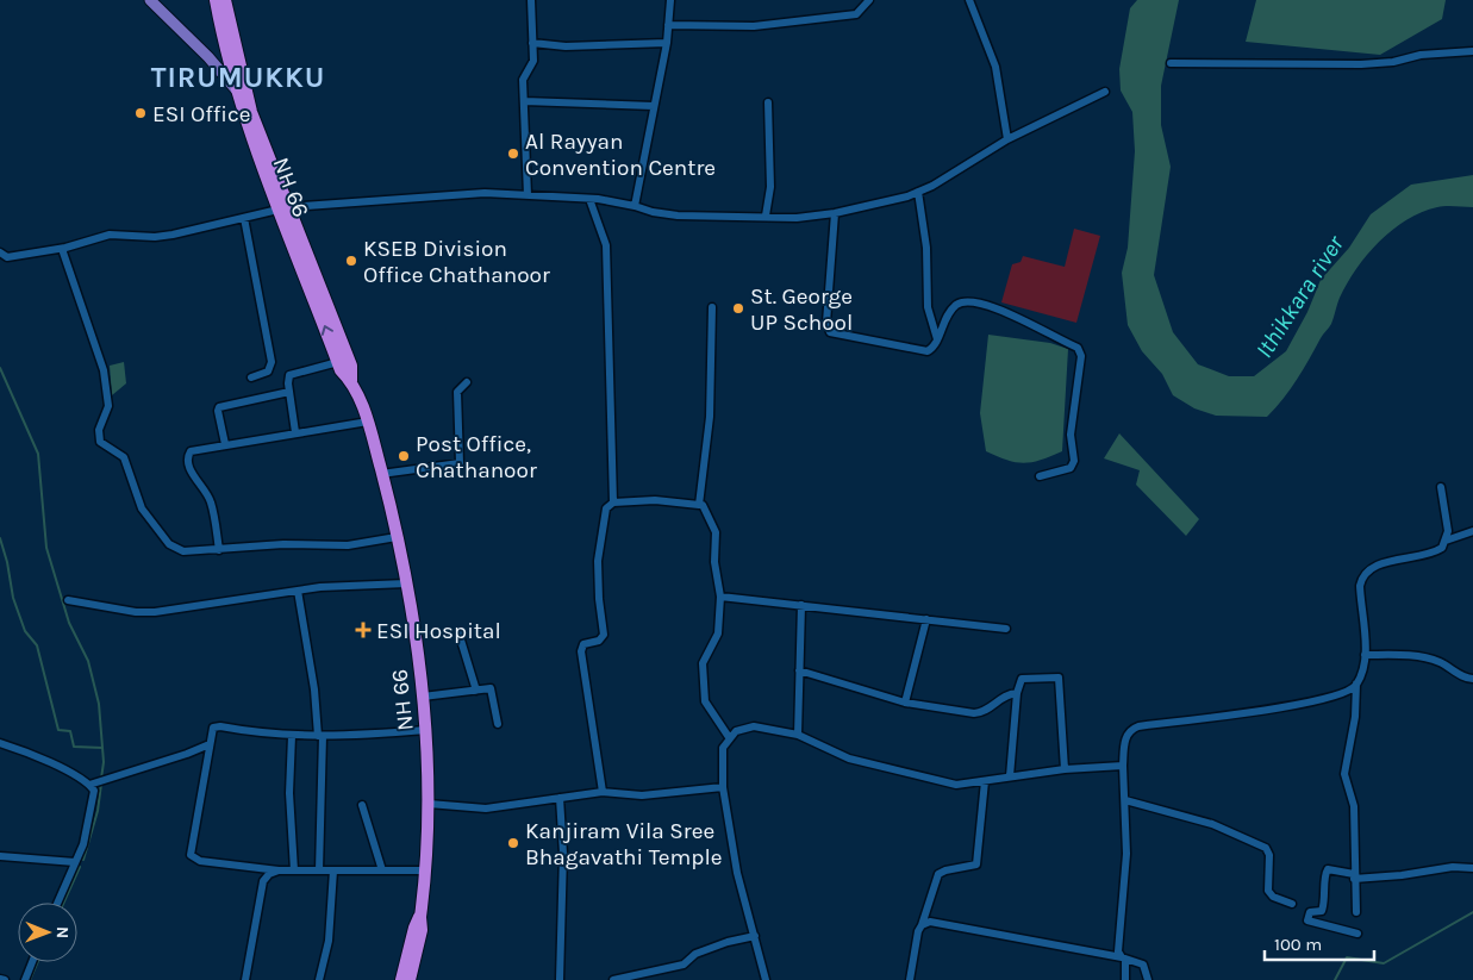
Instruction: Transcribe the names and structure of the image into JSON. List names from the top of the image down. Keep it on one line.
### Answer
{"streets":{"highway":["NH 66"]},"districts":["TIRUMUKKU"],"water":["Ithikkara river"],"places":{"other":["ESI Office","Al Rayyan Convention Centre","KSEB Division Office Chathanoor","St. George UP School","Post Office, Chathanoor","Kanjiram Vila Sree Bhagavathi Temple"],"health":["ESI Hospital"]},"scale_bar":"100 m","north":"right"}
